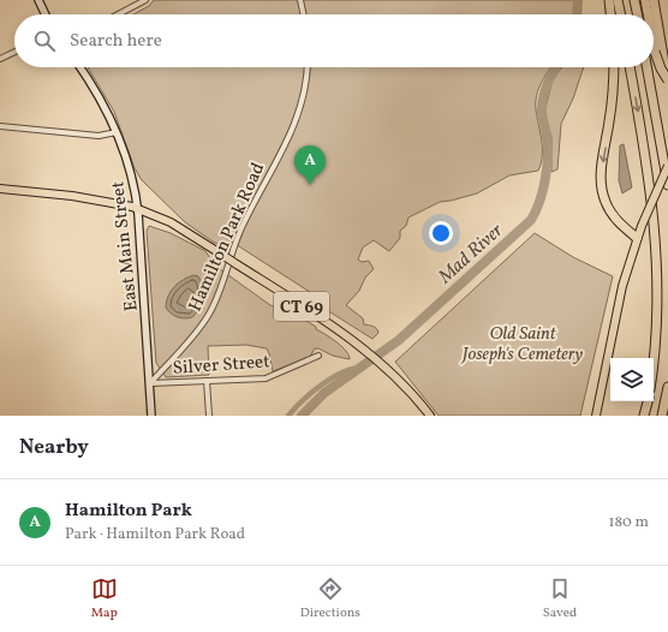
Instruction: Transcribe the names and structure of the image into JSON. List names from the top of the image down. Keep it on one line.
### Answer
{"streets":{"main road":["East Main Street","CT 69"],"street":["Hamilton Park Road","Silver Street"]},"crossings":[["Hamilton Park Road","East Main Street"],["Hamilton Park Road","Silver Street"],["East Main Street","CT 69"],["East Main Street","Silver Street"]],"water":["Mad River"],"parks":["Old Saint Joseph's Cemetery"],"page":{"search":"Search here","pins":"A","heading":"Nearby","list":[{"mark":"A","name":"Hamilton Park","note":"Park · Hamilton Park Road","value":"180 m"}],"nav":["Map","Directions","Saved"]}}
